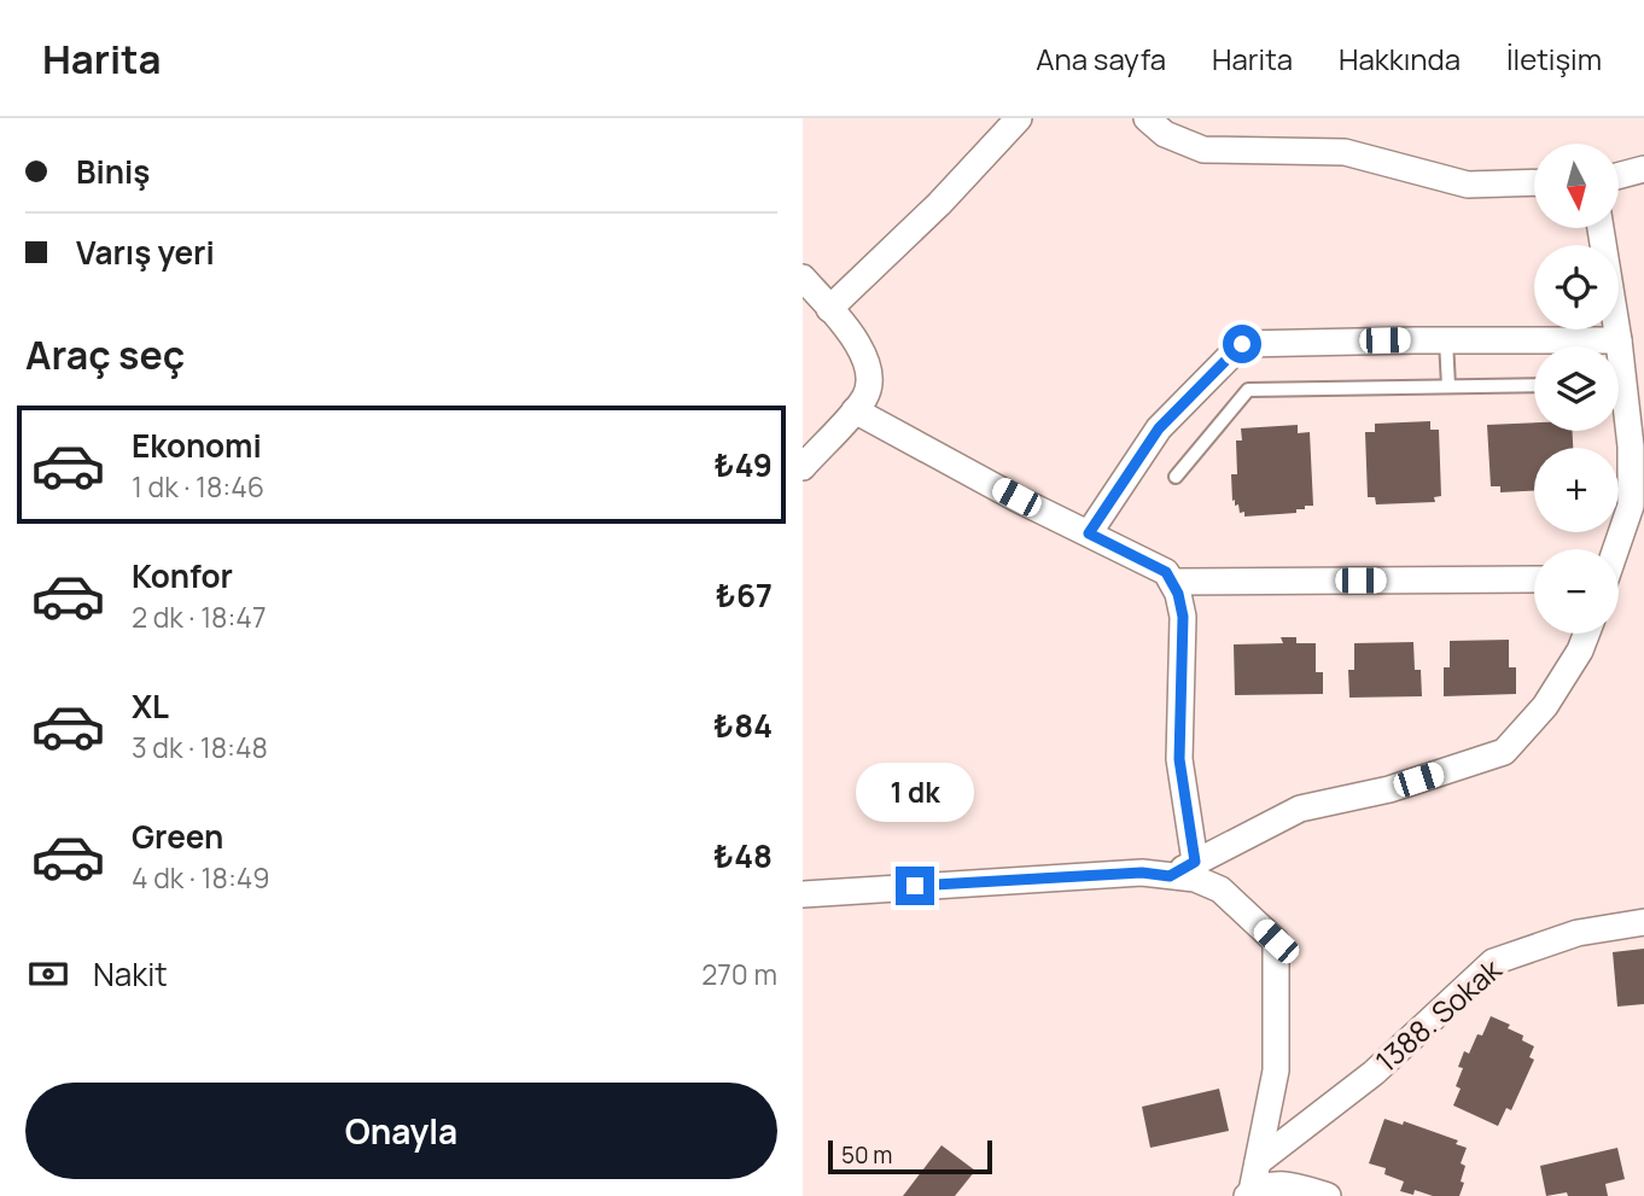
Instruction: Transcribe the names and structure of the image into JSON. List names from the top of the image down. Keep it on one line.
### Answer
{"streets":{"street":["1388. Sokak"]},"scale_bar":"50 m","north":"bottom","page":{"header":"Harita","nav":["Ana sayfa","Harita","Hakkında","İletişim"],"banner":["Biniş","Varış yeri"],"map_buttons":["+","−"],"heading":"Araç seç","list":[{"name":"Ekonomi","note":"1 dk · 18:46","value":"₺49"},{"name":"Konfor","note":"2 dk · 18:47","value":"₺67"},{"name":"XL","note":"3 dk · 18:48","value":"₺84"},{"name":"Green","note":"4 dk · 18:49","value":"₺48"}],"bubble":"1 dk","pay":["Nakit","270 m"],"buttons":"Onayla","scale":"50 m"}}
